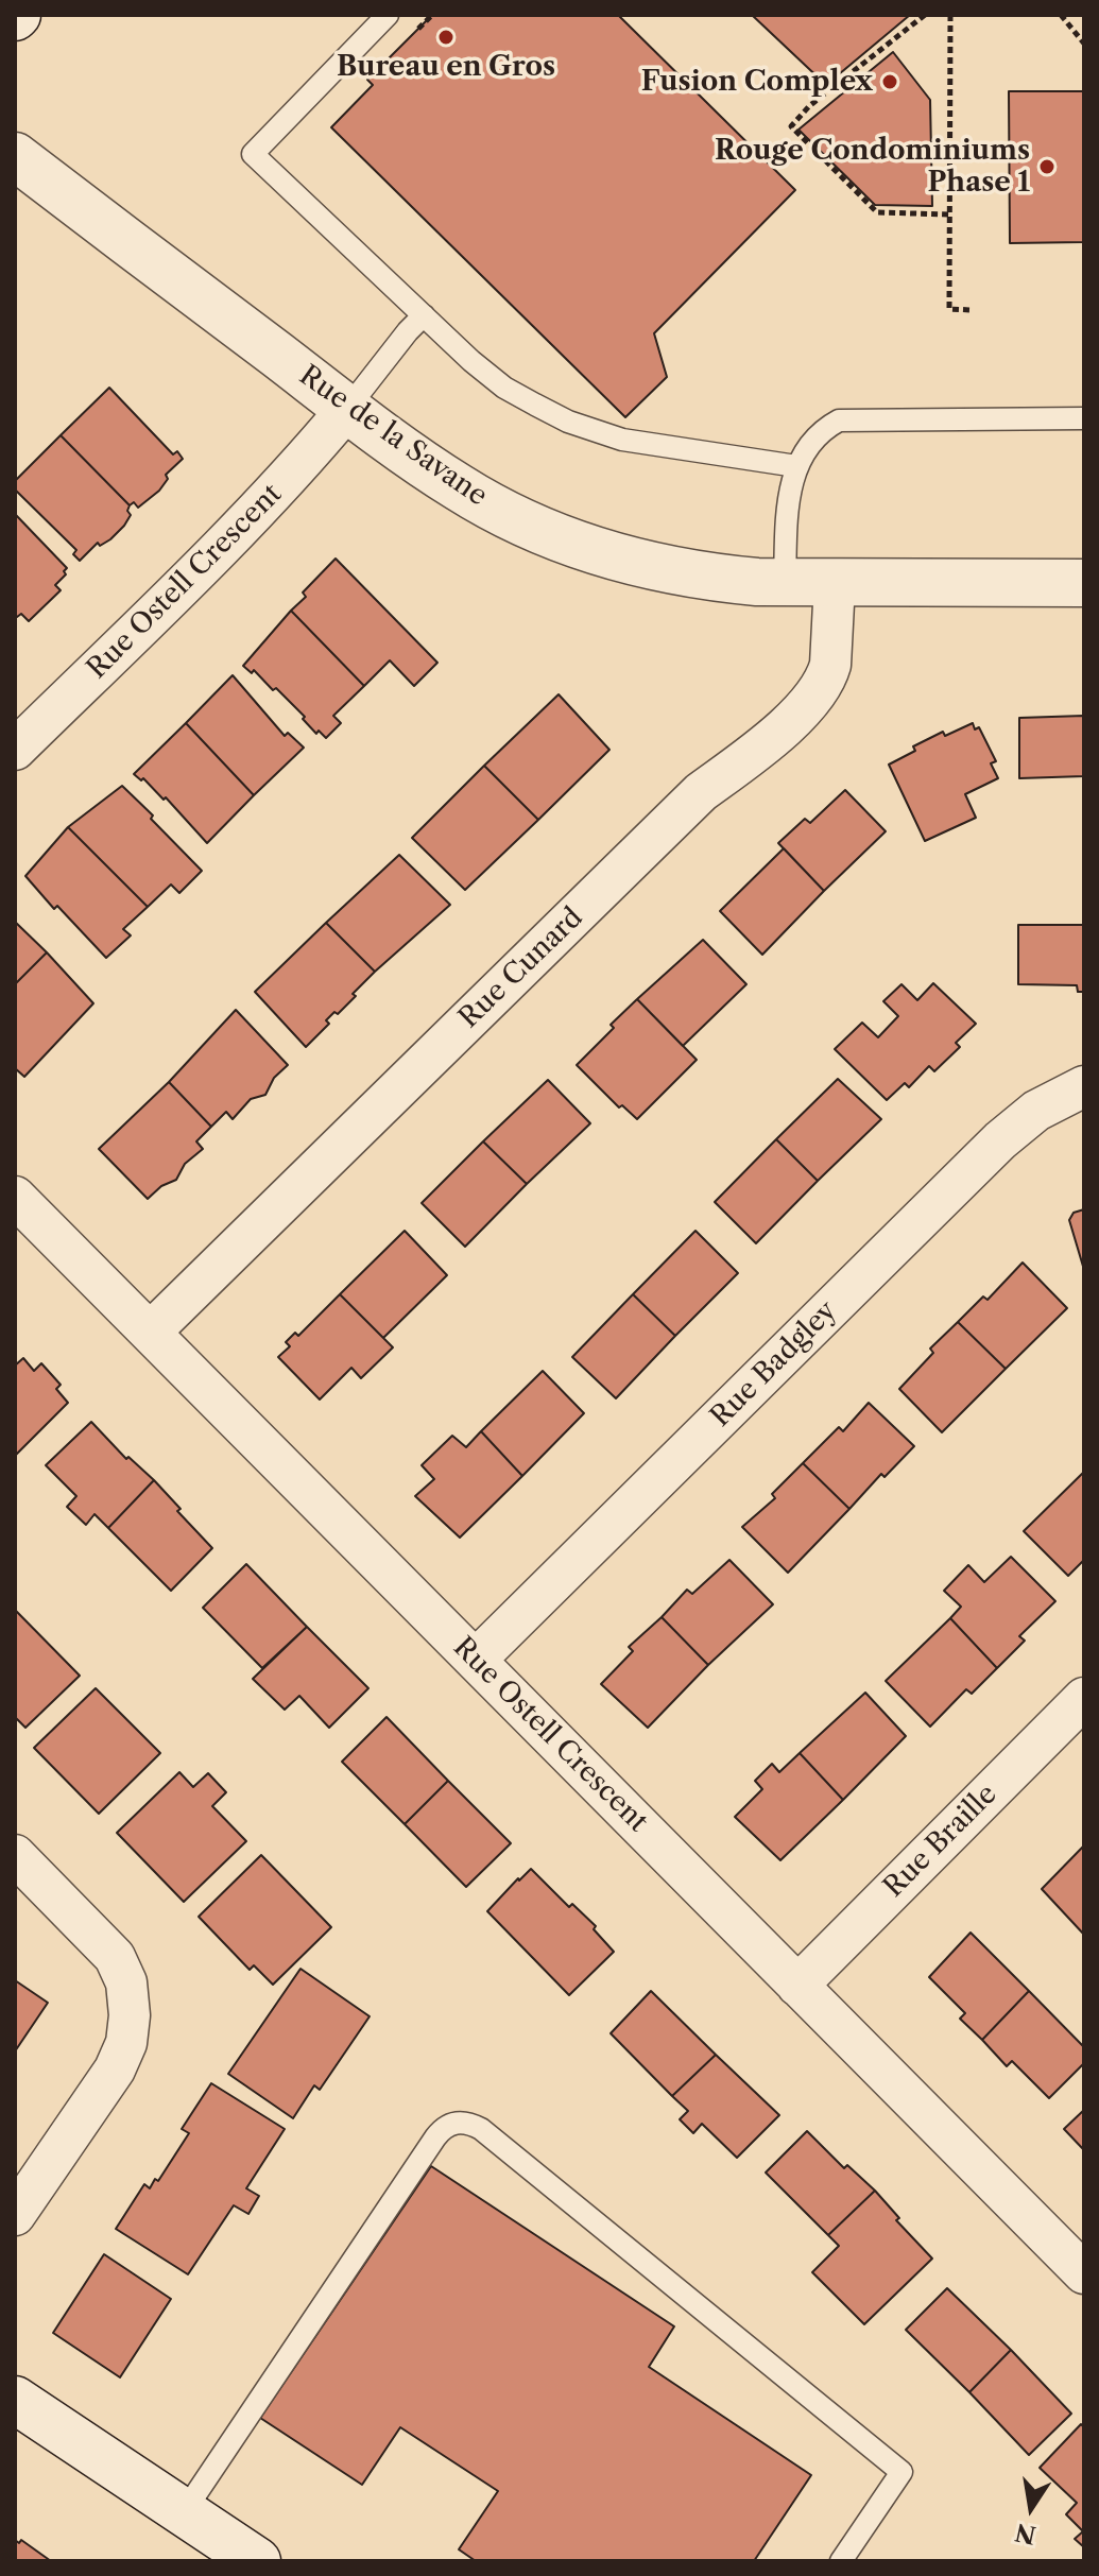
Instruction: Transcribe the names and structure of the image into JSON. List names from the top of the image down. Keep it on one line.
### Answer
{"streets":{"street":["Rue de la Savane","Rue Ostell Crescent","Rue Cunard","Rue Badgley","Rue Braille"]},"crossings":[["Rue de la Savane","Rue Ostell Crescent"],["Rue de la Savane","Rue Cunard"],["Rue Ostell Crescent","Rue Cunard"],["Rue Ostell Crescent","Rue Badgley"],["Rue Ostell Crescent","Rue Braille"]],"places":["Bureau en Gros","Fusion Complex","Rouge Condominiums Phase 1"],"north":"bottom"}
